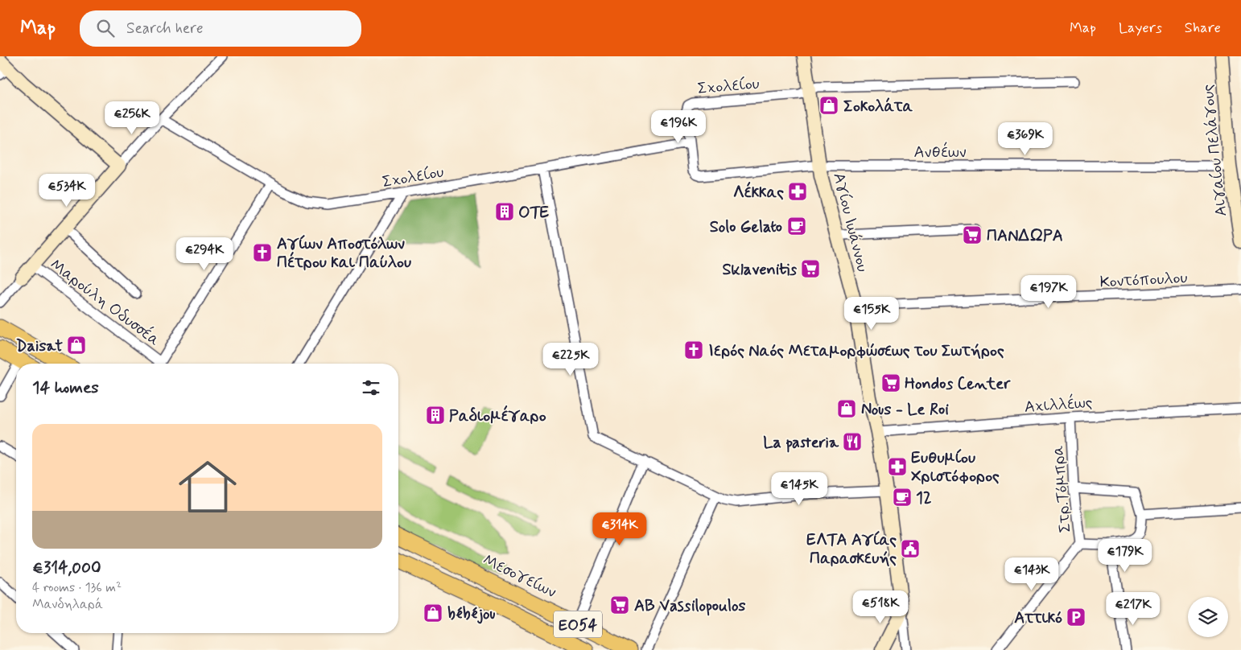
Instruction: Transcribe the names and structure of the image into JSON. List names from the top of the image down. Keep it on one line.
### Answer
{"streets":{"main road":["Μεσογείων","ΕΟ54"],"street":["Σχολείου","Αιγαίου Πελάγους","Ανθέων","Αγίου Ιωάννου","Κοντόπουλου","Μαρούλη Οδυσσέα","Αχιλλέως","Στρ.Τόμπρα"]},"crossings":[["Σχολείου","Ανθέων"],["Σχολείου","Αγίου Ιωάννου"],["Αιγαίου Πελάγους","Ανθέων"],["Ανθέων","Αγίου Ιωάννου"],["Αγίου Ιωάννου","Κοντόπουλου"],["Αγίου Ιωάννου","Αχιλλέως"],["Αχιλλέως","Στρ.Τόμπρα"]],"places":{"shop":["Σοκολάτα","Daisat","Nous - Le Roi","bébéjou"],"pharmacy":["Λέκκας","Ευθυμίου Χριστόφορος"],"building":["ΟΤΕ","Ραδιομέγαρο"],"cafe":["Solo Gelato","12"],"supermarket":["ΠΑΝΔΩΡΑ","Sklavenitis","Hondos Center","AB Vassilopoulos"],"church":["Αγίων Αποστόλων Πέτρου και Παύλου","Ιερός Ναός Μεταμορφώσεως του Σωτήρος"],"restaurant":["La pasteria"],"public building":["ΕΛΤΑ Αγίας Παρασκευής"],"parking":["Αττικό"]},"page":{"header":"Map","search":"Search here","nav":["Map","Layers","Share"],"price":["€256K","€196K","€369K","€534K","€294K","€197K","€155K","€225K","€145K","€314K","€179K","€143K","€518K","€217K"],"heading":"14 homes","list":[{"name":"€314,000","note":"4 rooms · 136 m² · Μανδηλαρά"}]}}
